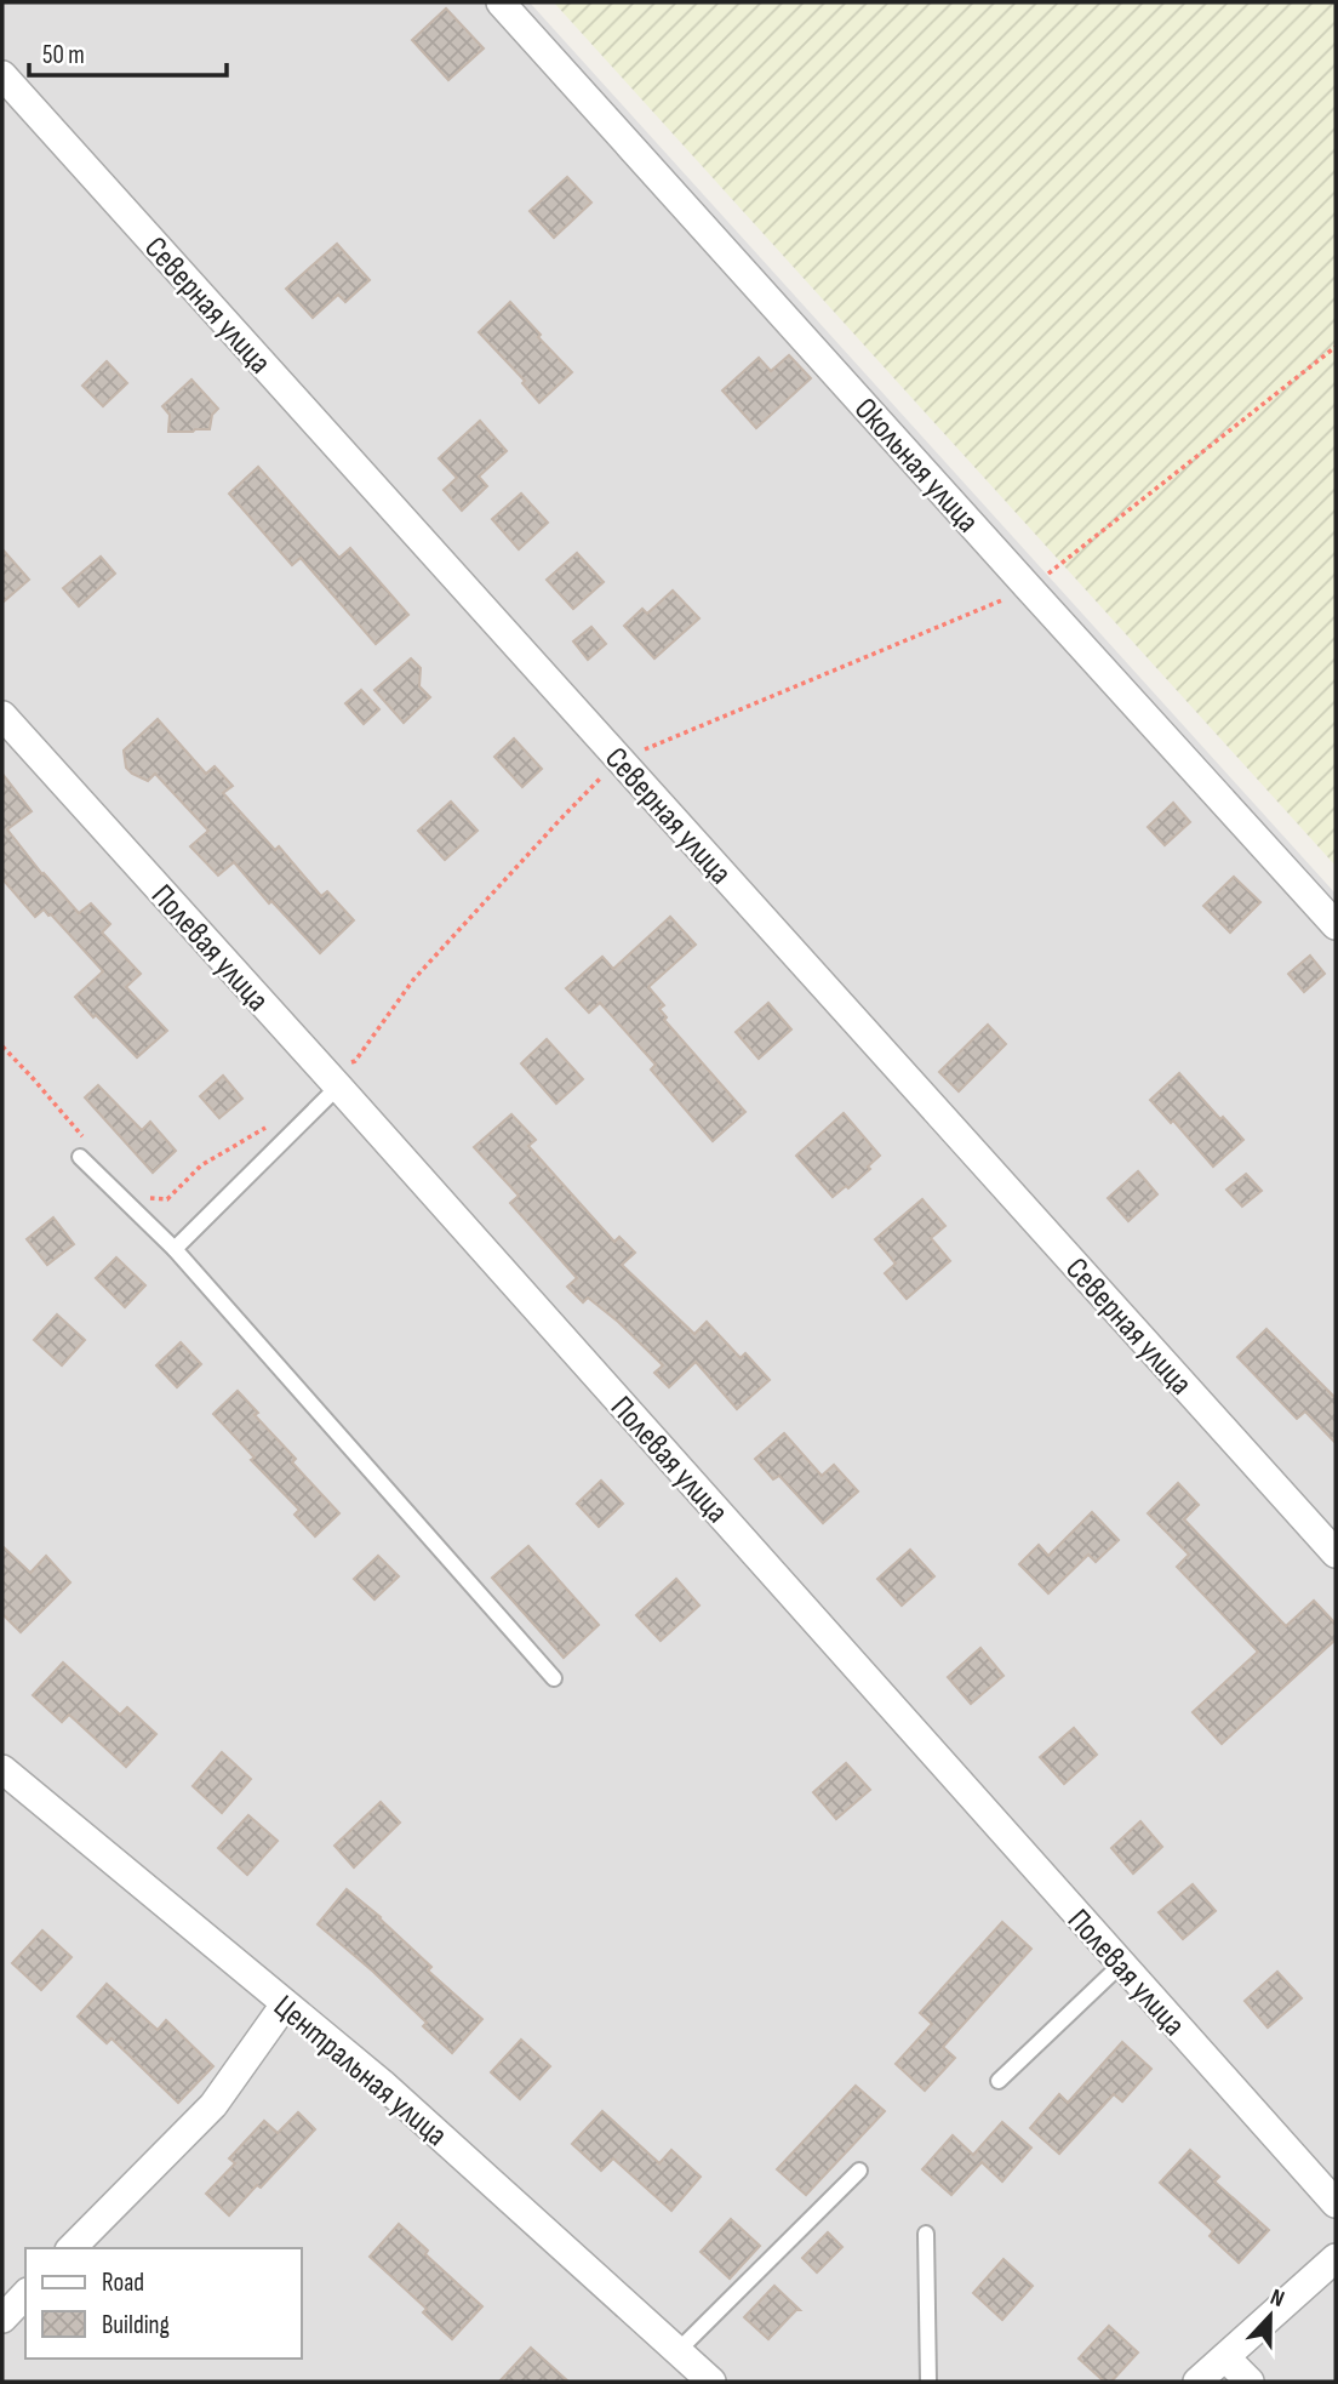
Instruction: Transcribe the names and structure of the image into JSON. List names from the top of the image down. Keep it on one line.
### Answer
{"streets":{"street":["Северная улица","Окольная улица","Полевая улица","Центральная улица"]},"legend":["Road","Building"],"scale_bar":"50 m","north":"top"}
